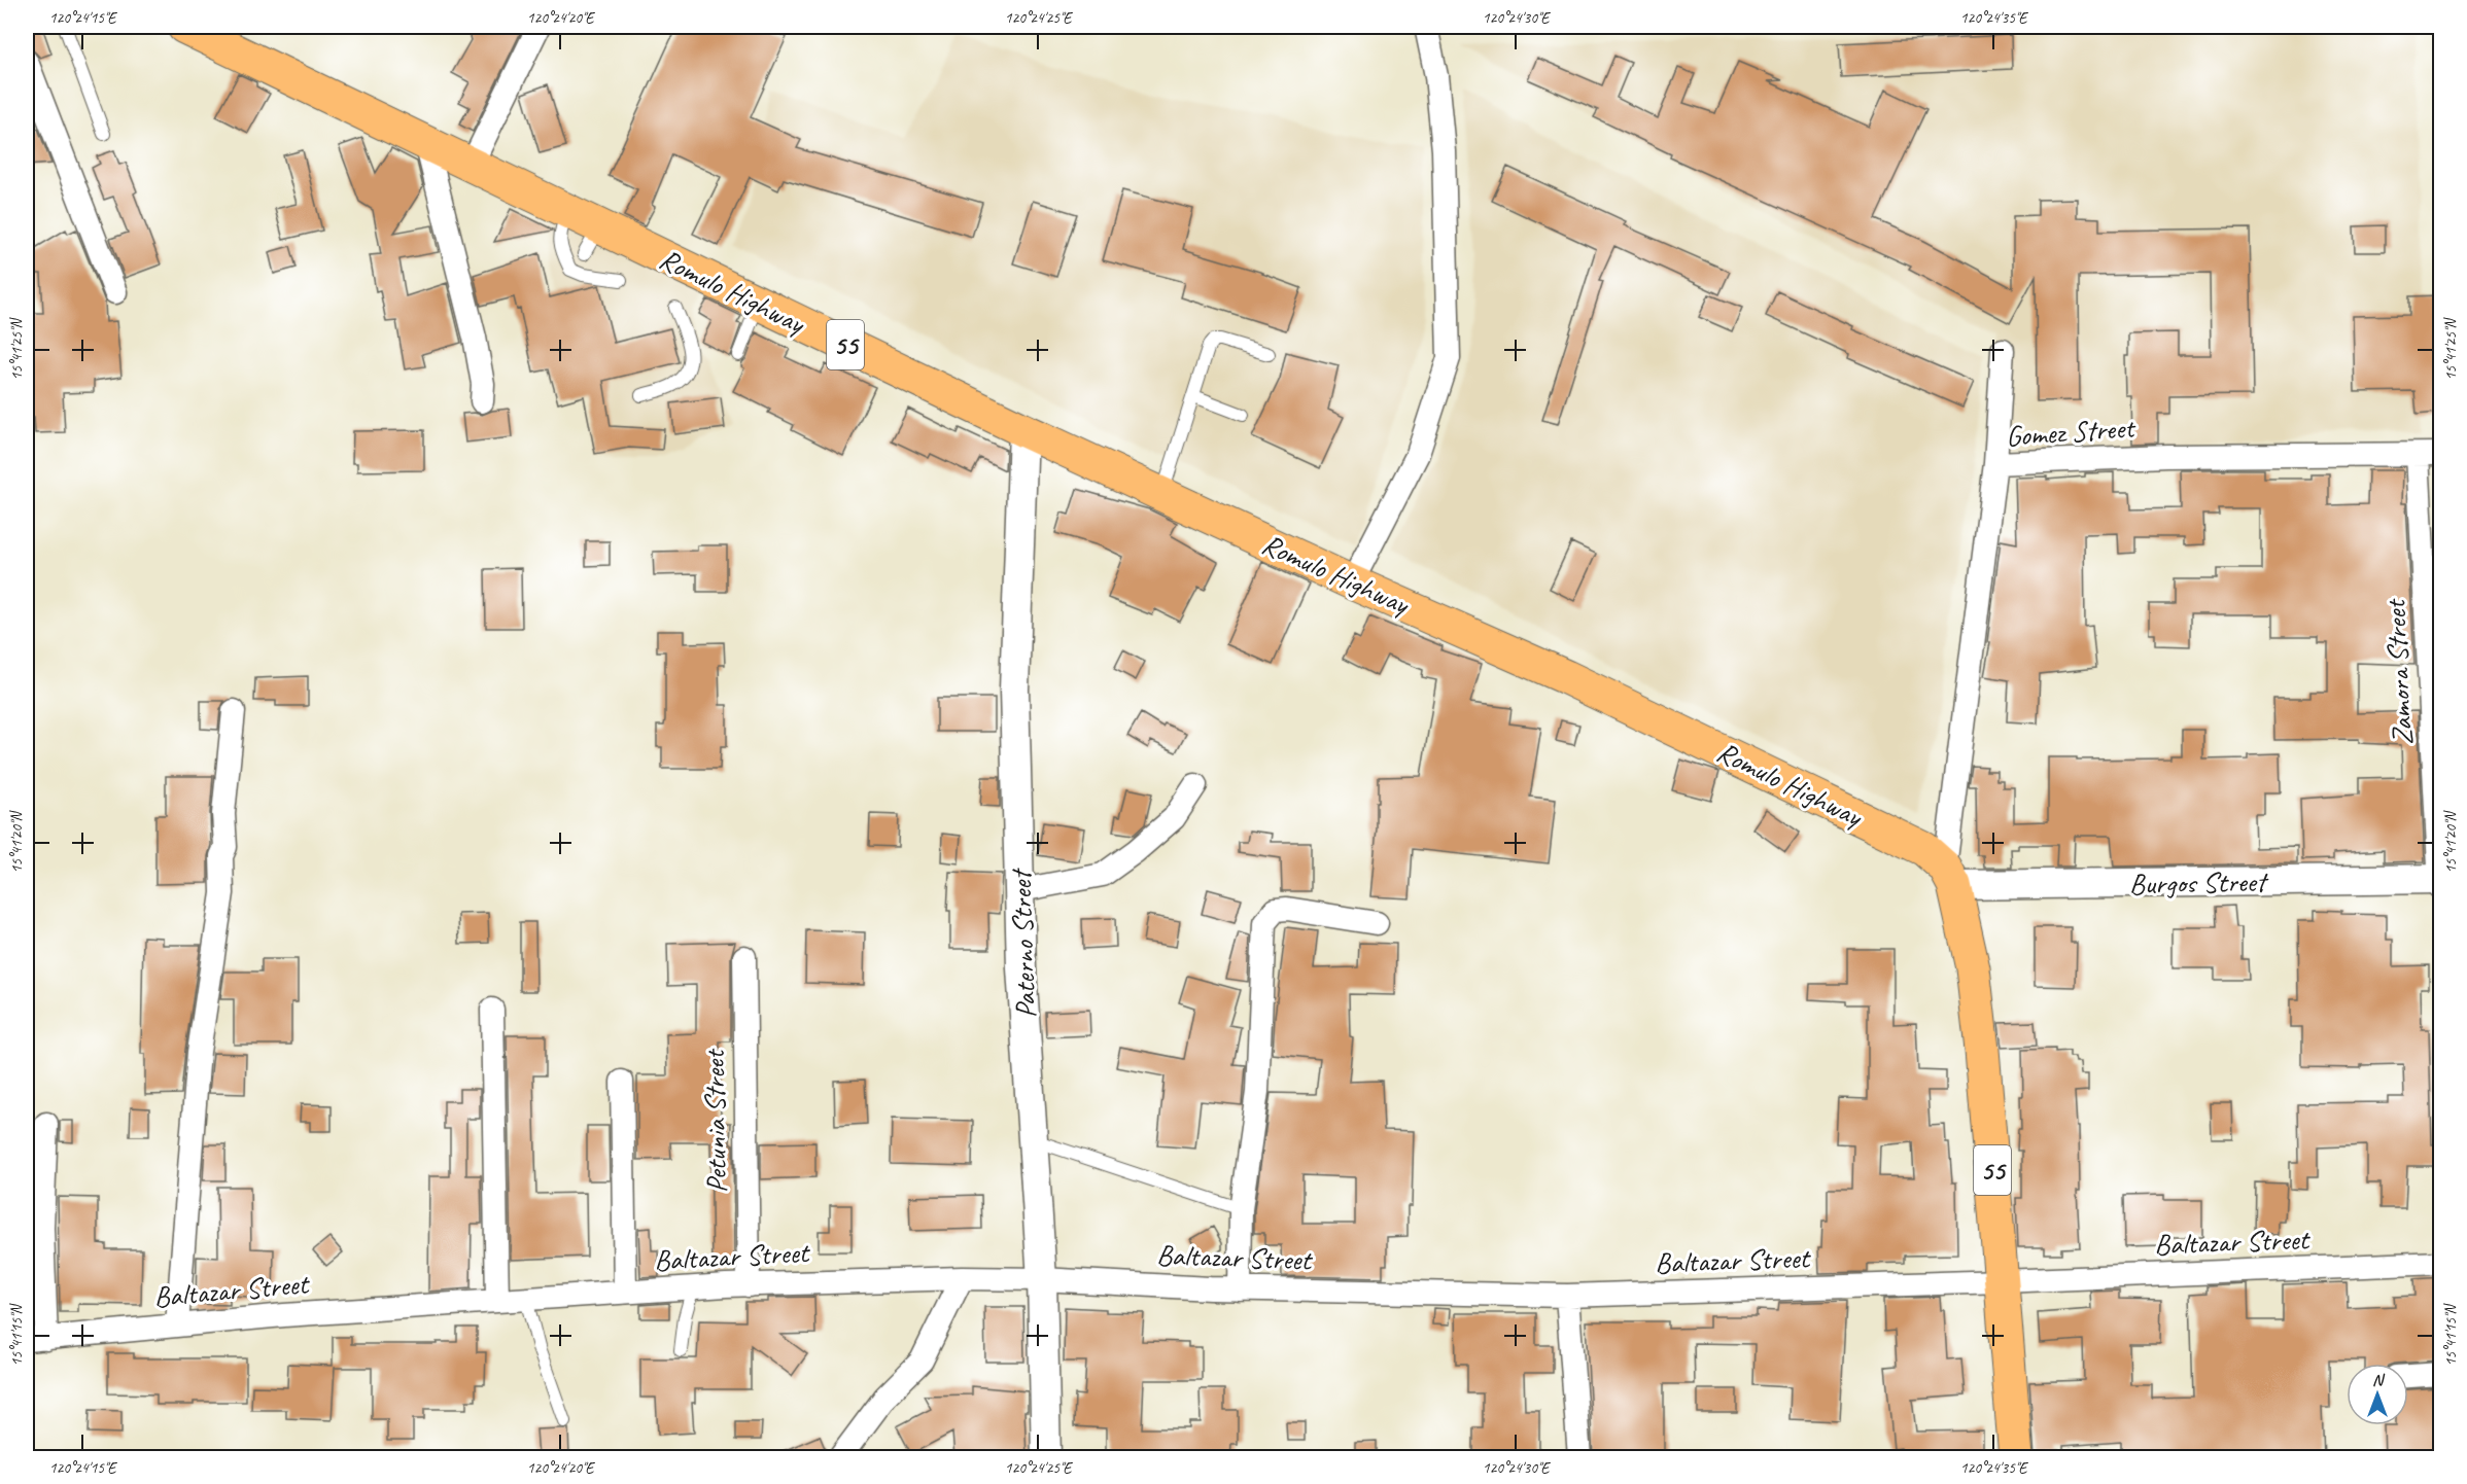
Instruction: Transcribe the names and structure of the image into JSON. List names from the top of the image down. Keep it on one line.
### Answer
{"streets":{"highway":["Romulo Highway","55"],"street":["Gomez Street","Zamora Street","Burgos Street","Paterno Street","Petunia Street","Baltazar Street"]},"crossings":[["Romulo Highway","55"],["Romulo Highway","Gomez Street"],["Romulo Highway","Burgos Street"],["Romulo Highway","Paterno Street"],["55","Gomez Street"],["55","Burgos Street"],["55","Baltazar Street"],["Gomez Street","Zamora Street"],["Gomez Street","Burgos Street"],["Zamora Street","Burgos Street"],["Paterno Street","Baltazar Street"],["Petunia Street","Baltazar Street"]],"north":"top","coordinates":["120°24'15\"E","120°24'20\"E","120°24'25\"E","120°24'30\"E","120°24'35\"E","15°41'25\"N","15°41'20\"N","15°41'15\"N"]}
